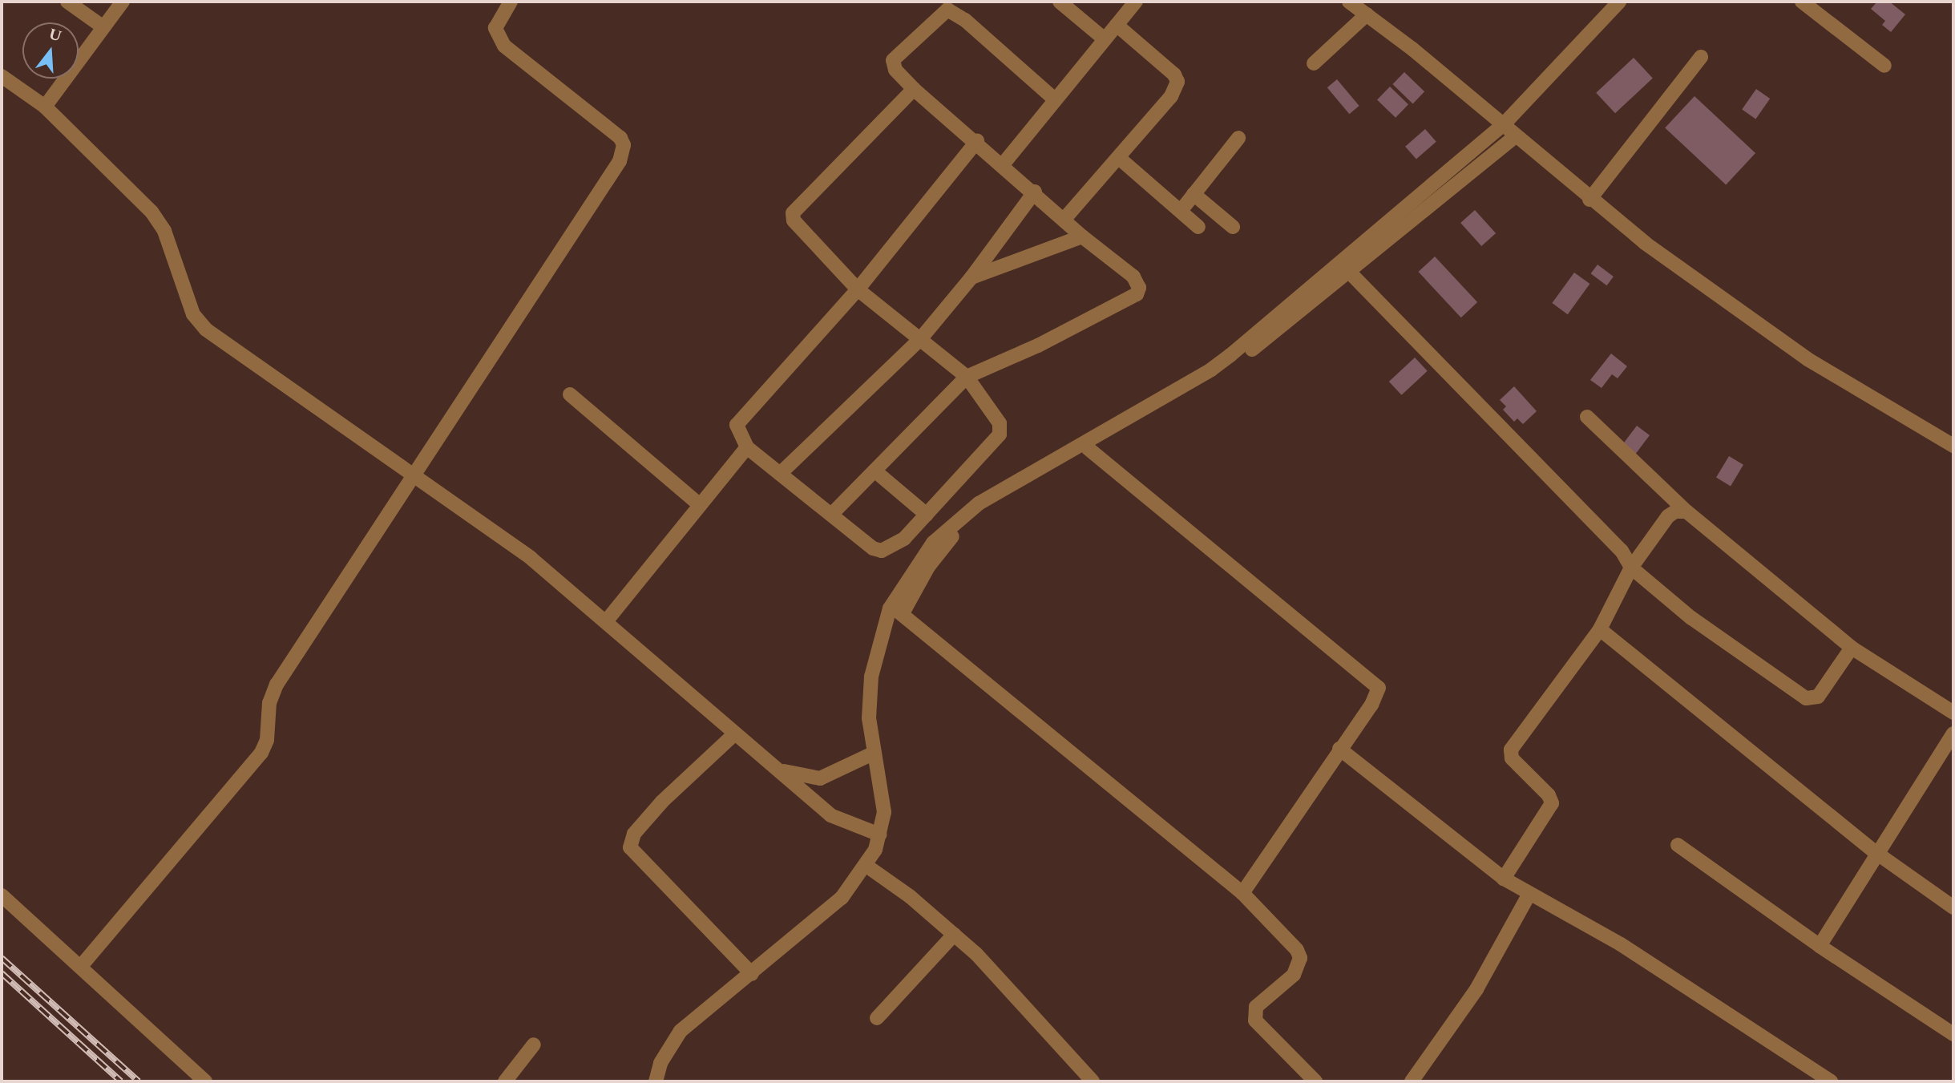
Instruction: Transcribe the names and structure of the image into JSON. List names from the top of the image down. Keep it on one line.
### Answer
{"north":"top"}
